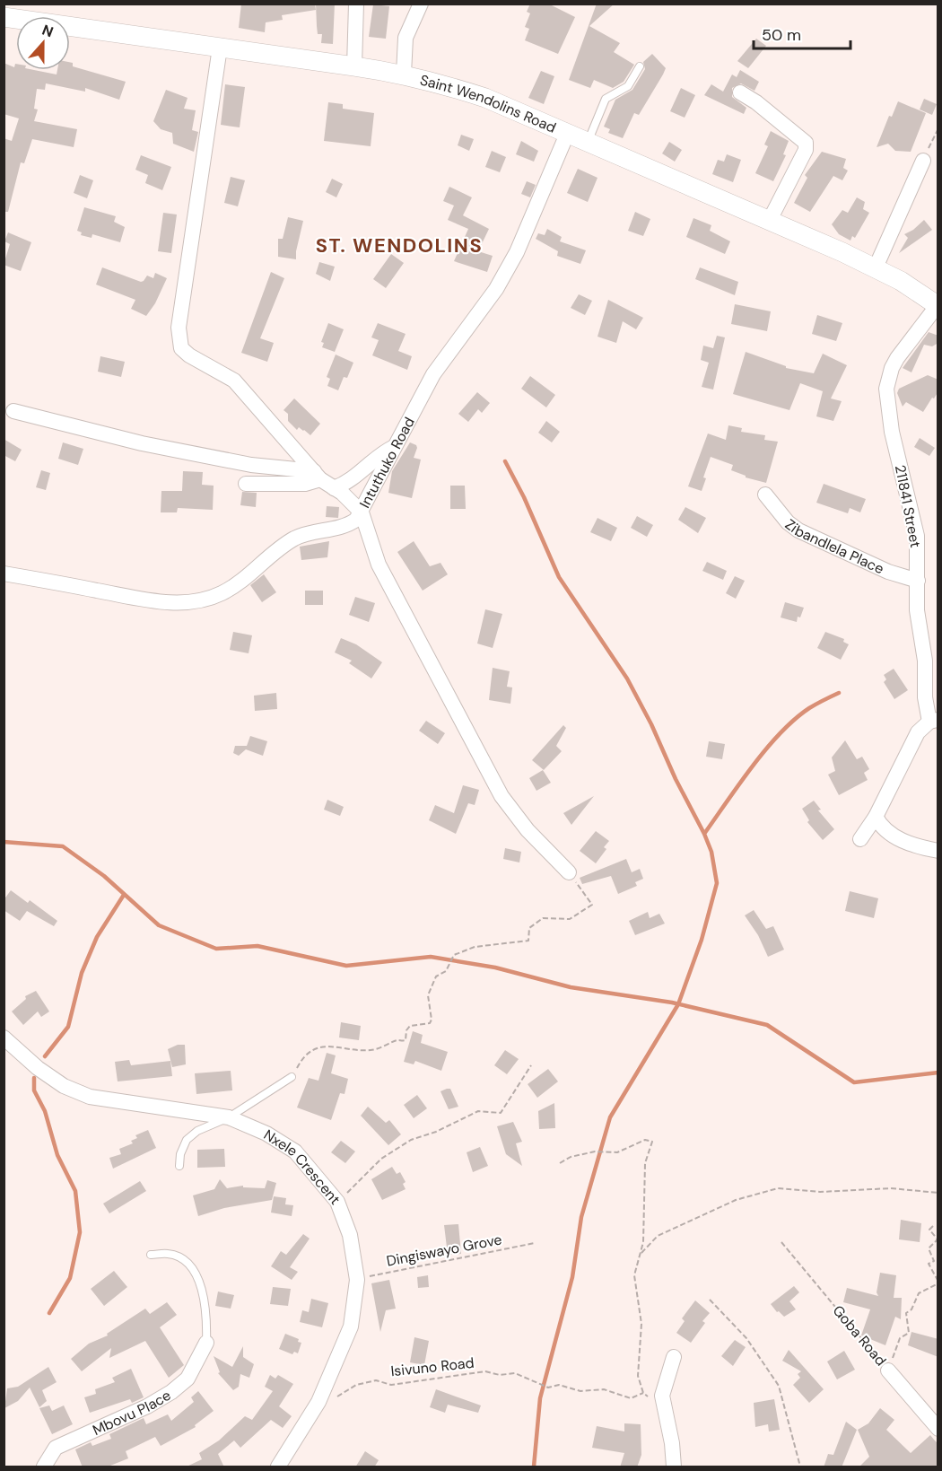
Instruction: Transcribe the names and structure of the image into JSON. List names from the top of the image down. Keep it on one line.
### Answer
{"streets":{"street":["Saint Wendolins Road","Intuthuko Road","211841 Street","Zibandlela Place","Nxele Crescent","Goba Road","Mbovu Place"],"path":["Dingiswayo Grove","Isivuno Road"]},"crossings":[["Saint Wendolins Road","Intuthuko Road"],["Saint Wendolins Road","211841 Street"],["211841 Street","Zibandlela Place"],["Nxele Crescent","Dingiswayo Grove"],["Nxele Crescent","Isivuno Road"]],"districts":["ST. WENDOLINS"],"scale_bar":"50 m","north":"top"}
